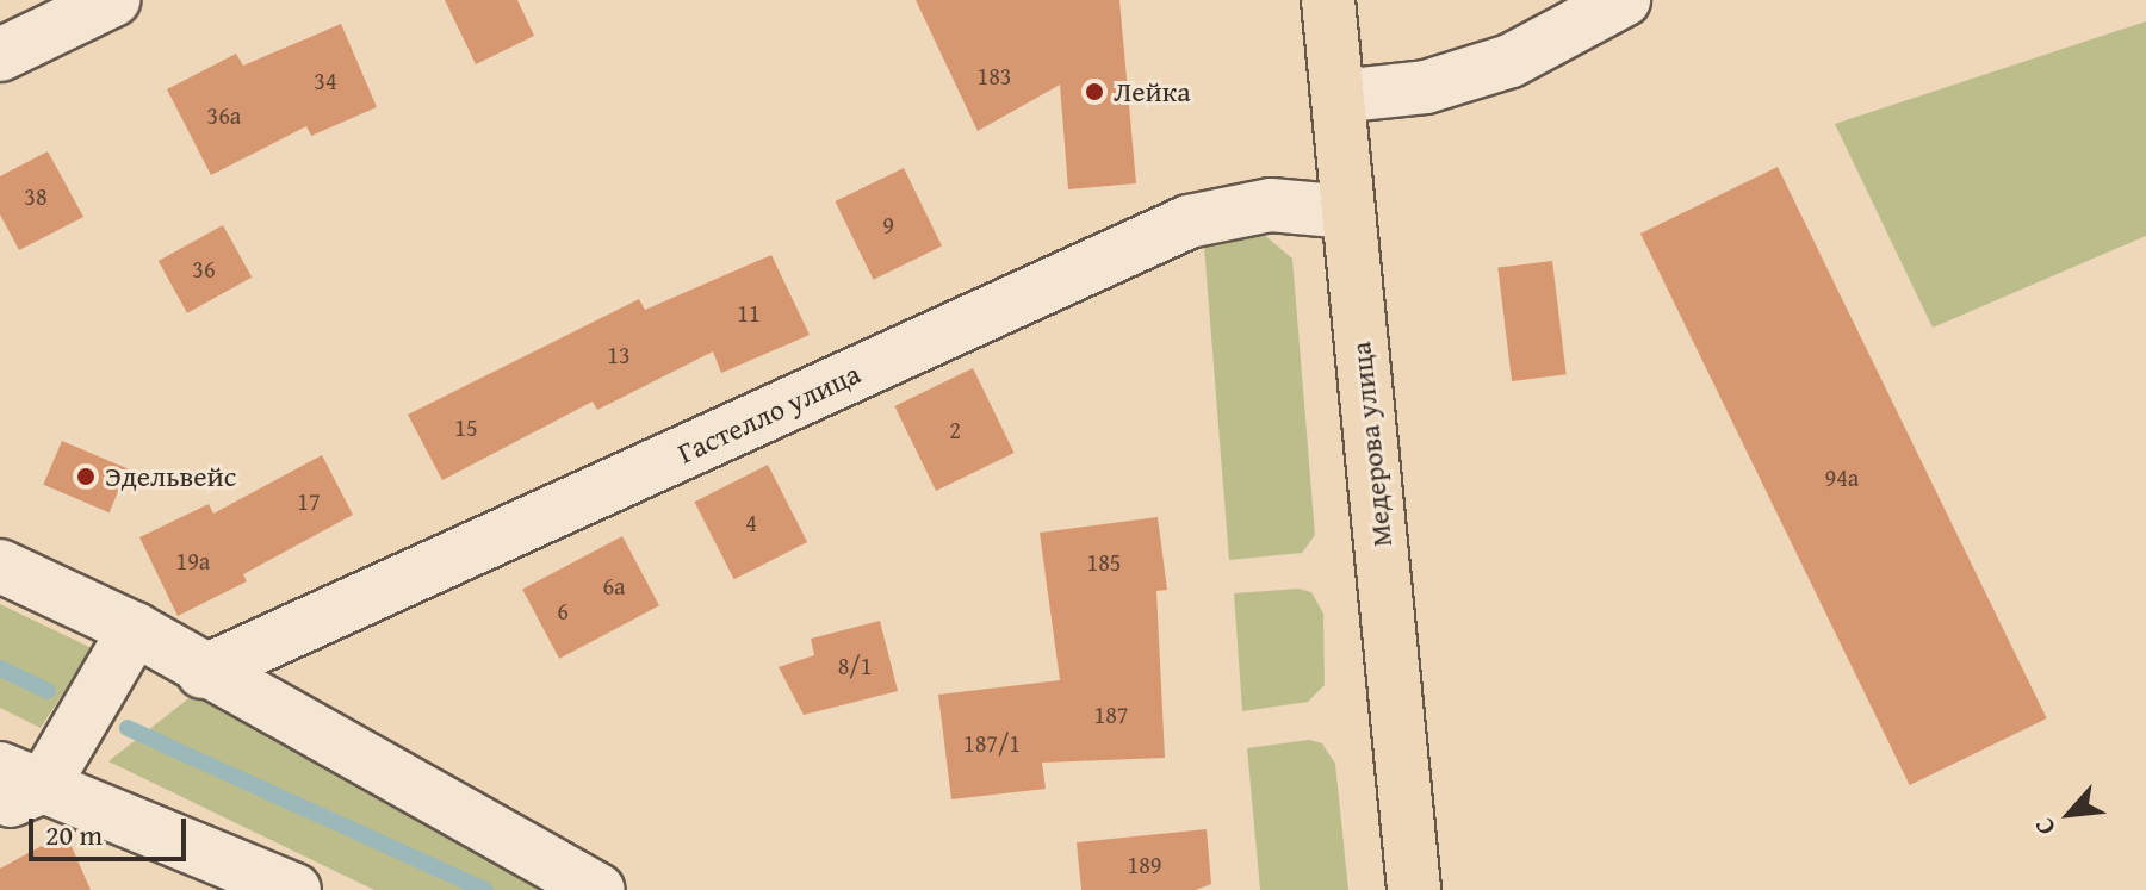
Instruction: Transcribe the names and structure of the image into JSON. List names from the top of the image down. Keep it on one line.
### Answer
{"streets":{"main road":["Медерова улица"],"street":["Гастелло улица"]},"crossings":[["Гастелло улица","Медерова улица"]],"places":["Лейка","Эдельвейс"],"house_numbers":["183","34","36а","38","9","36","11","13","15","2","94а","17","4","19а","185","6а","6","8/1","187","187/1","189"],"scale_bar":"20 m","north":"bottom left"}
